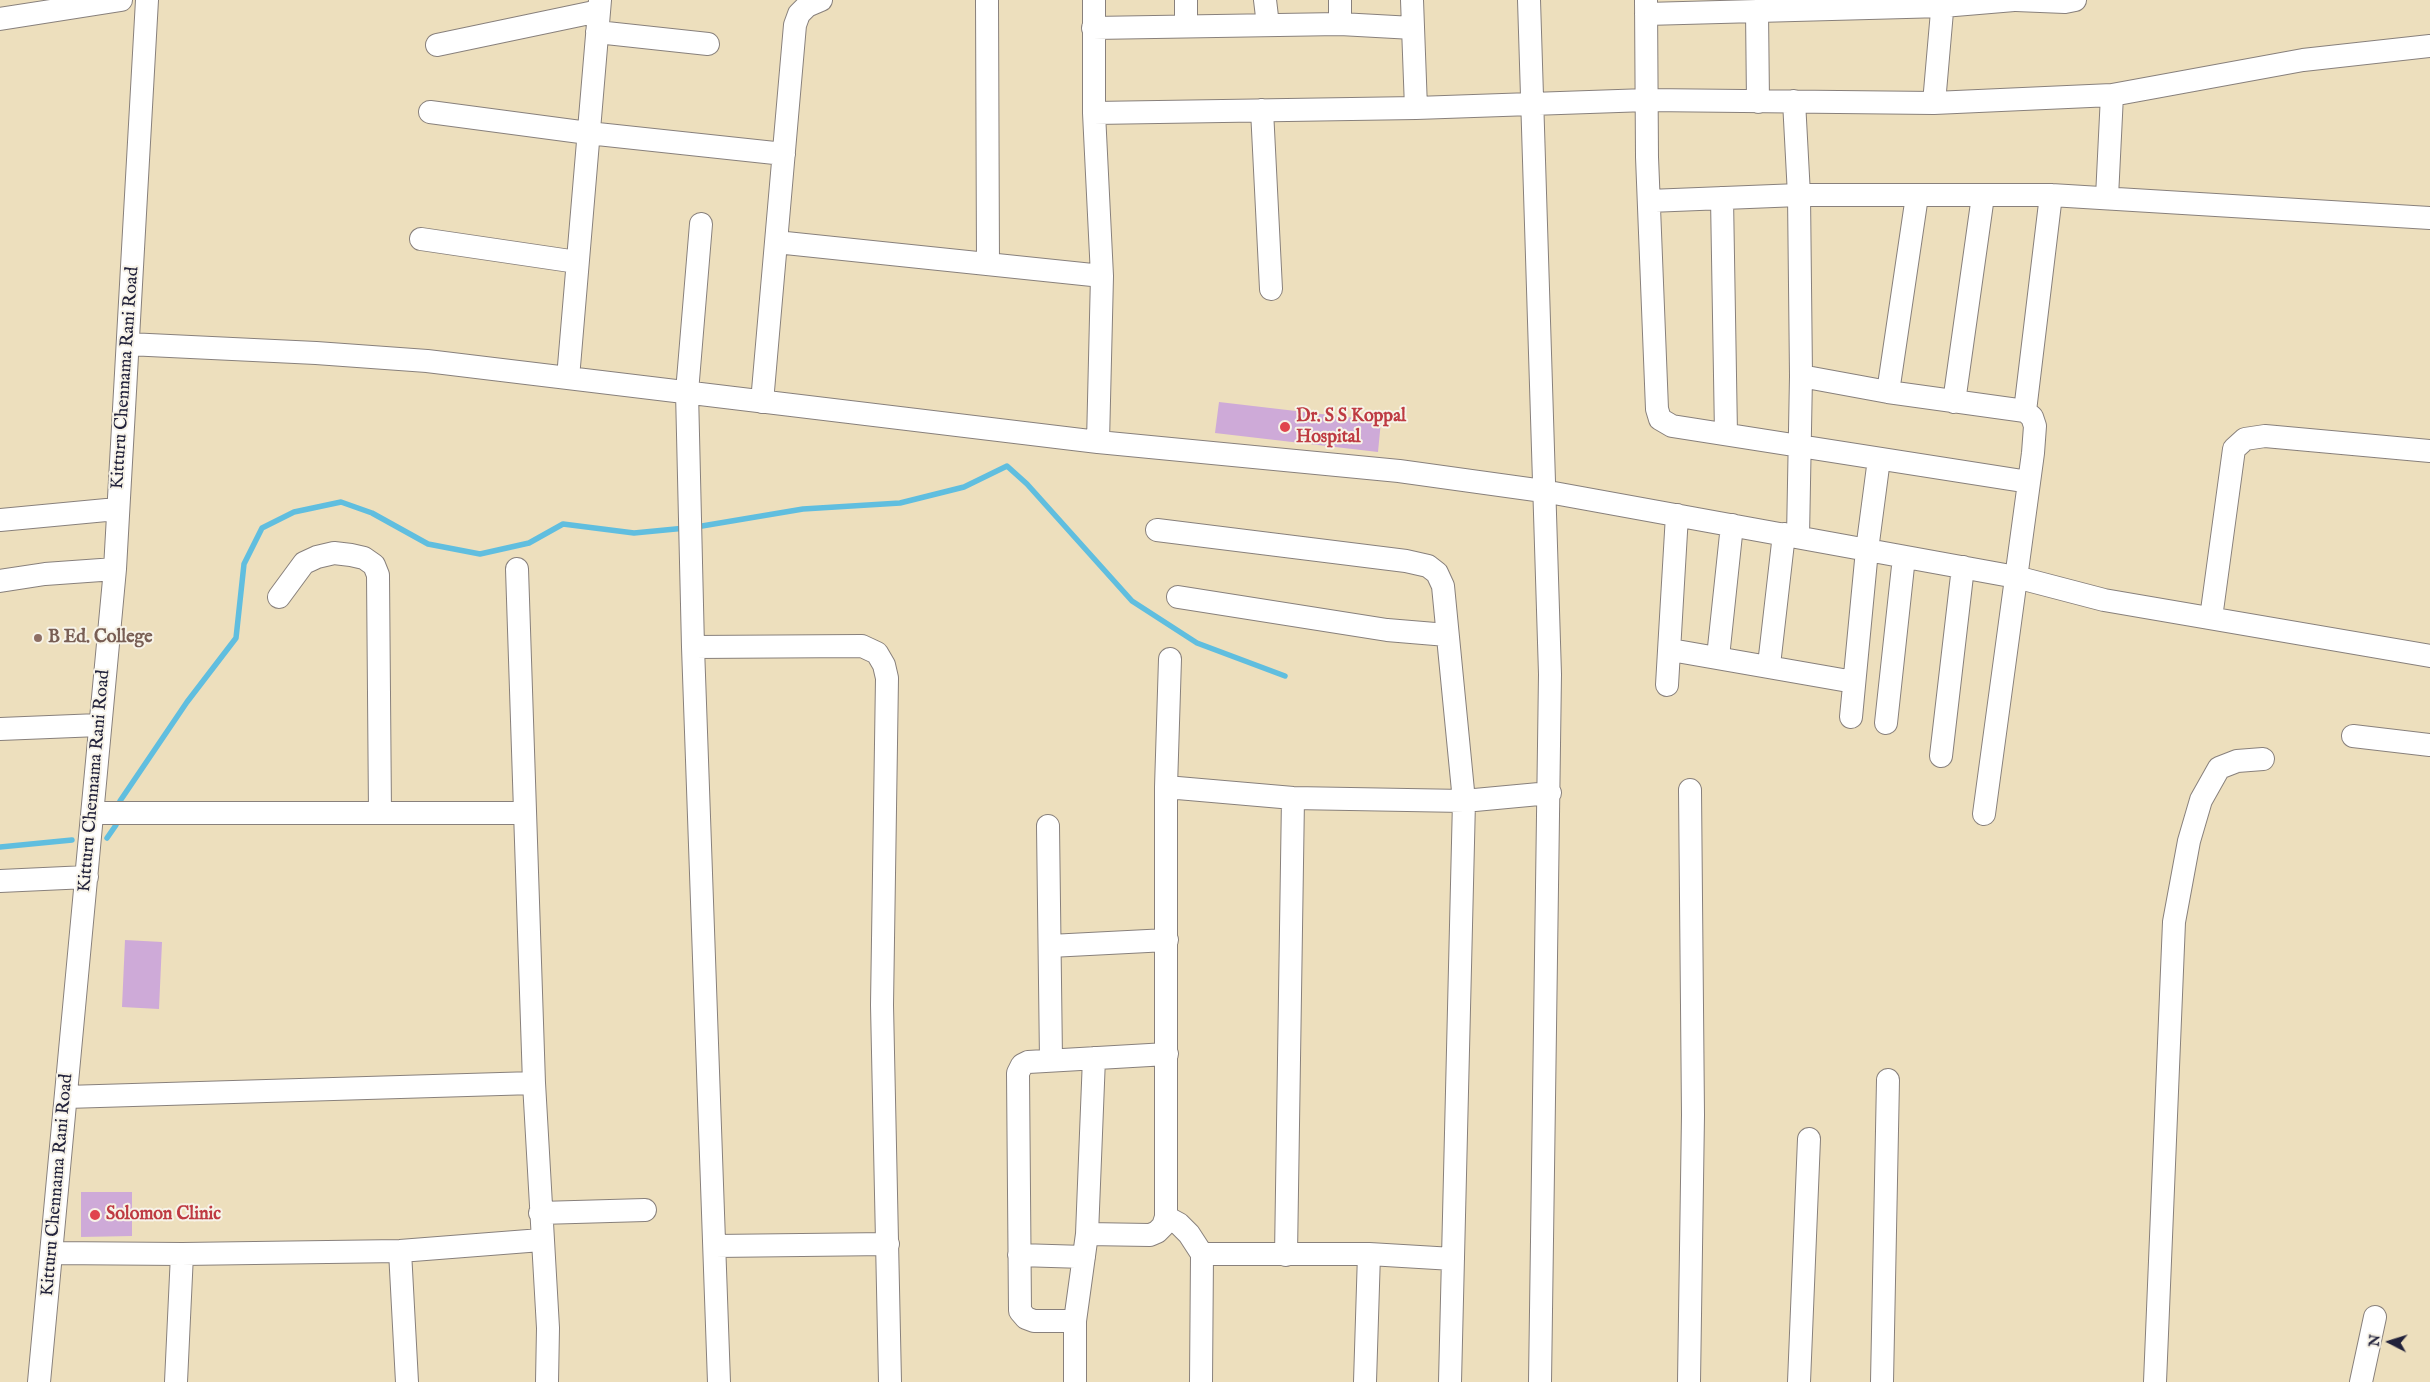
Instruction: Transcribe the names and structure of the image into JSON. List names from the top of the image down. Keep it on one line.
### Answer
{"streets":{"street":["Kitturu Chennama Rani Road"]},"places":["Dr. S S Koppal Hospital","B Ed. College","Solomon Clinic"],"north":"left"}
